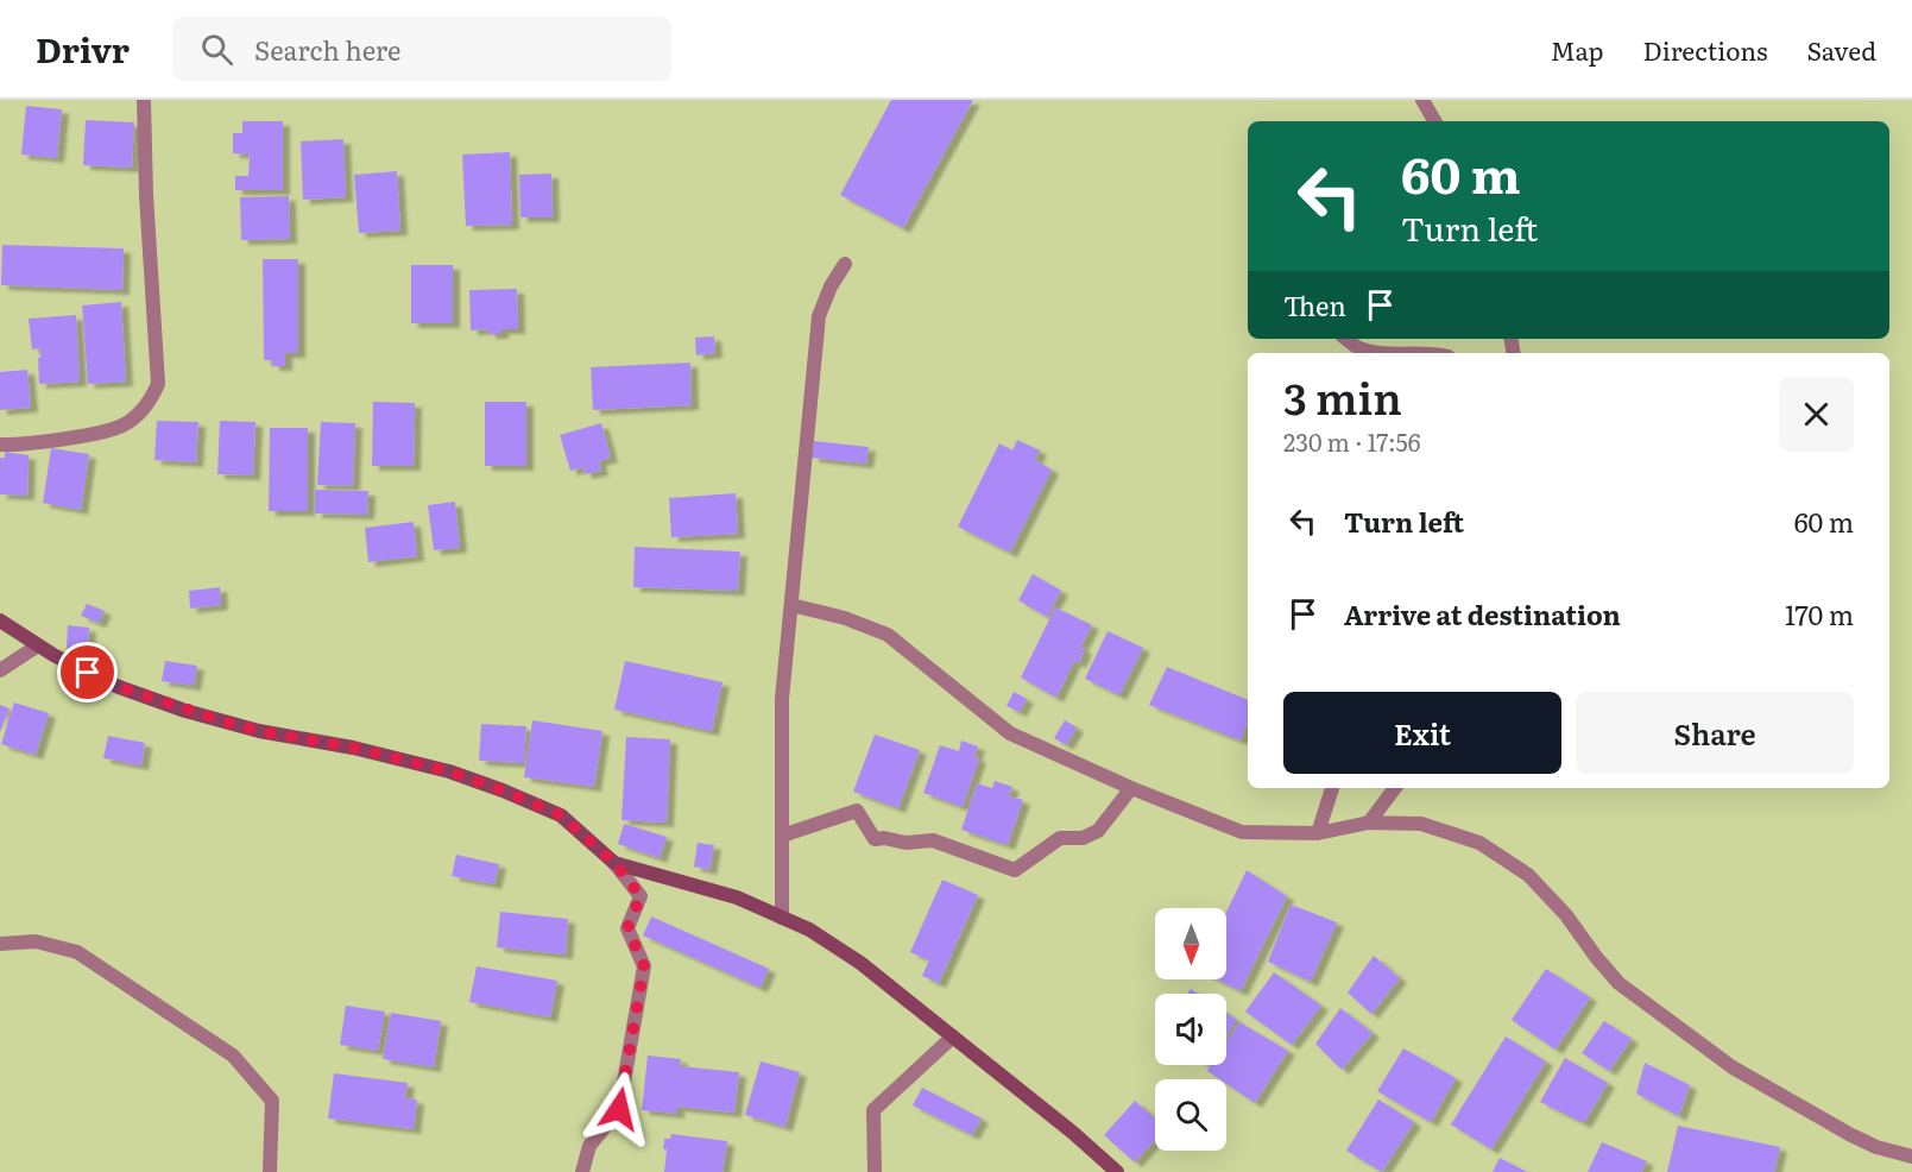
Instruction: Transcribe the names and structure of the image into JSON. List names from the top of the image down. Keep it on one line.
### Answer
{"north":"bottom","page":{"header":"Drivr","search":"Search here","nav":["Map","Directions","Saved"],"turn":["60 m","Turn left"],"then":"Then","heading":["3 min","230 m · 17:56"],"list":[{"name":"Turn left","value":"60 m"},{"name":"Arrive at destination","value":"170 m"}],"buttons":["Exit","Share"]}}
